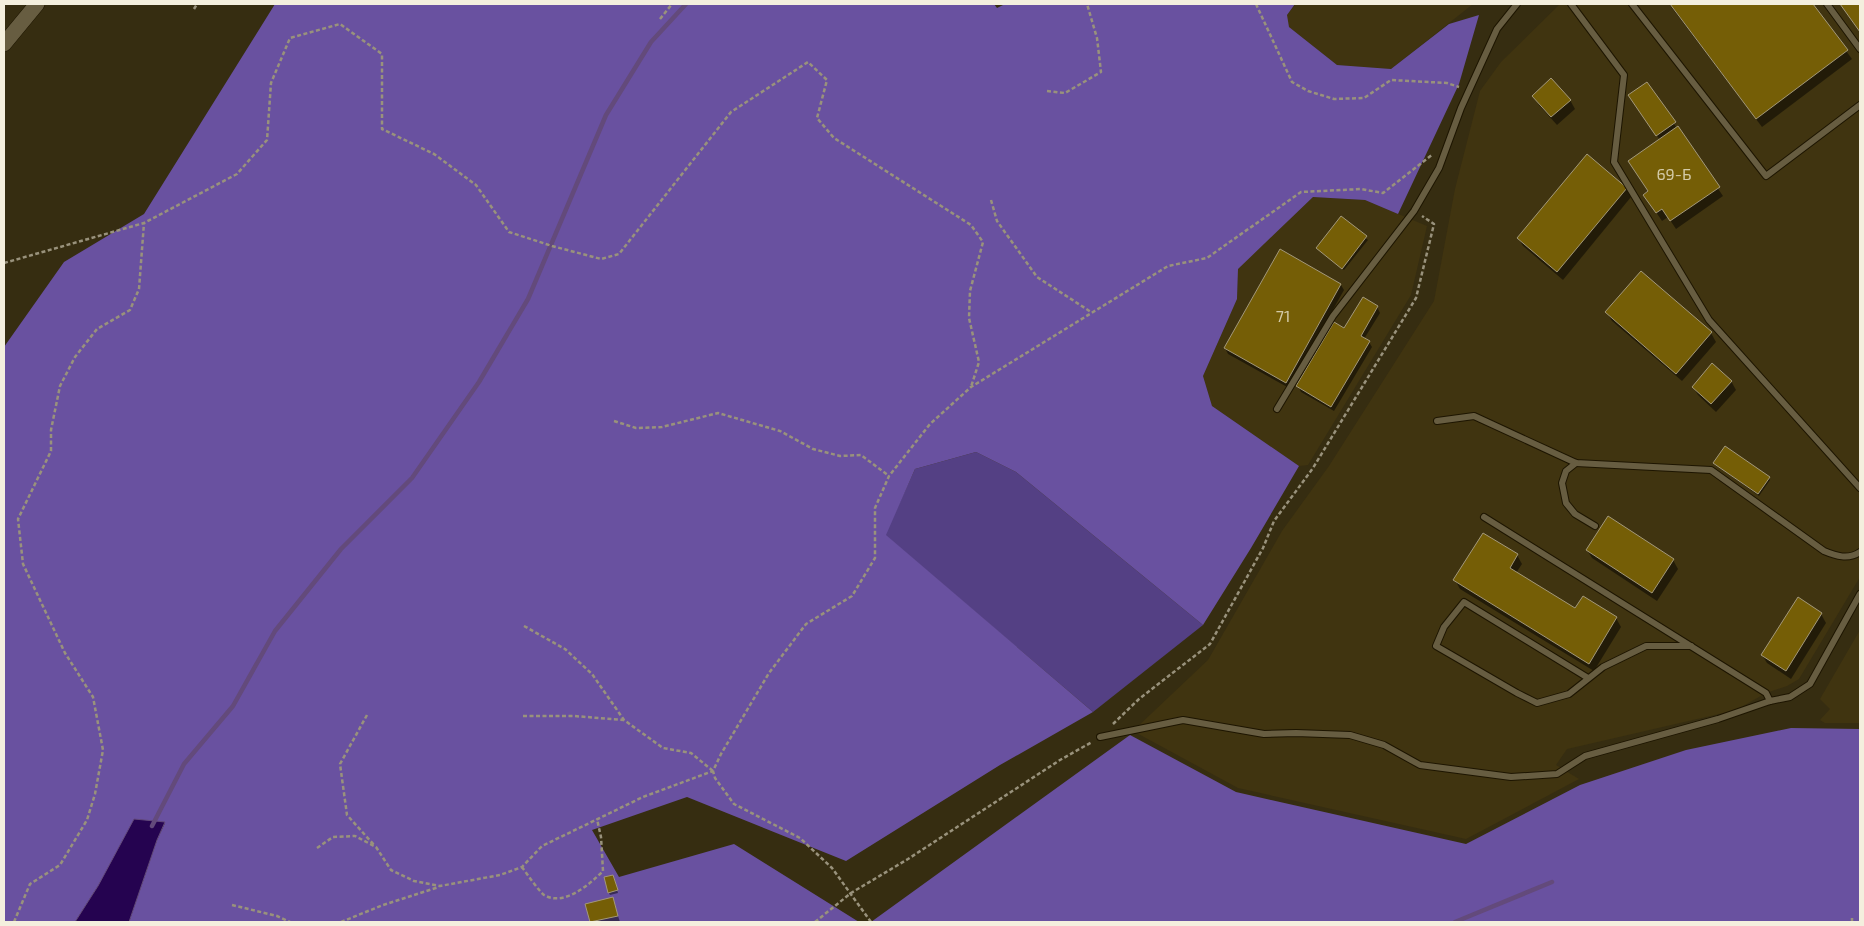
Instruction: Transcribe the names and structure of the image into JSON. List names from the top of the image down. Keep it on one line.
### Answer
{"house_numbers":["69-Б","71"]}
